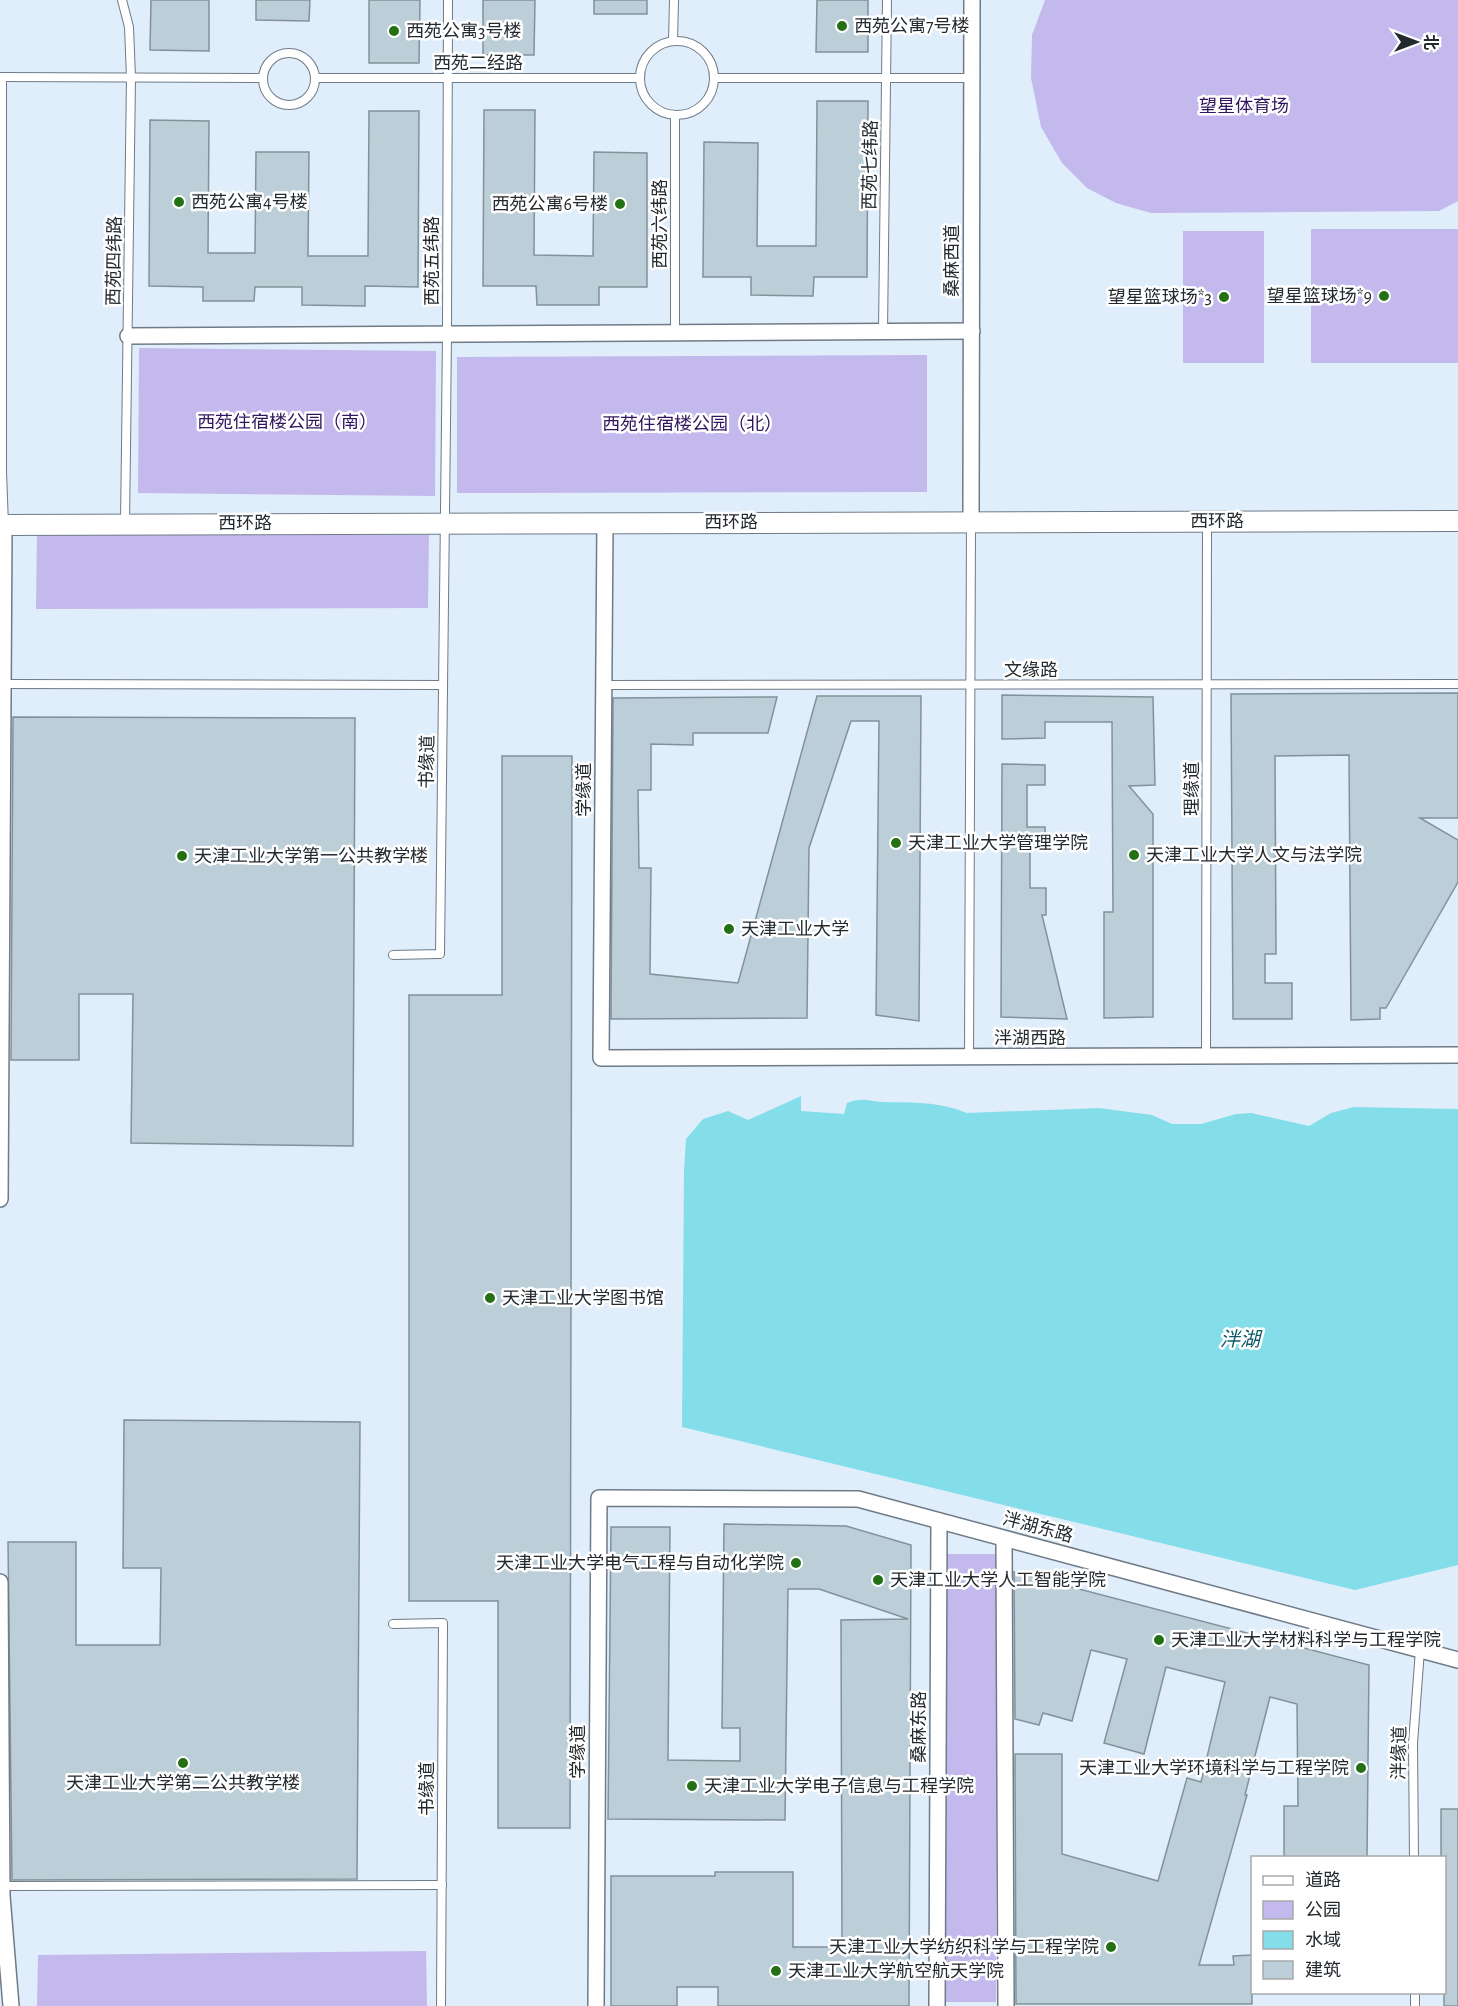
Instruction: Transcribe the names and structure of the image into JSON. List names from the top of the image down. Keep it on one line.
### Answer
{"streets":{"street":["桑麻西道","西环路","学缘道","泮湖西路","泮湖东路","桑麻东路"],"lane":["西苑二经路","西苑七纬路","西苑六纬路","西苑四纬路","西苑五纬路","文缘路","书缘道","理缘道","泮缘道"]},"crossings":[["西苑二经路","西苑六纬路"],["西苑二经路","西苑五纬路"],["西苑四纬路","西环路"],["西苑五纬路","西环路"],["西苑五纬路","书缘道"],["桑麻西道","西环路"],["西环路","书缘道"],["西环路","理缘道"],["西环路","学缘道"],["文缘路","理缘道"],["文缘路","学缘道"],["理缘道","泮湖西路"],["学缘道","泮湖西路"],["学缘道","泮湖东路"],["泮湖东路","桑麻东路"],["泮湖东路","泮缘道"]],"water":["泮湖"],"parks":["望星体育场","西苑住宿楼公园（南）","西苑住宿楼公园（北）"],"places":["西苑公寓7号楼","西苑公寓3号楼","西苑公寓4号楼","西苑公寓6号楼","望星篮球场*9","望星篮球场*3","天津工业大学管理学院","天津工业大学人文与法学院","天津工业大学第一公共教学楼","天津工业大学","天津工业大学图书馆","天津工业大学电气工程与自动化学院","天津工业大学人工智能学院","天津工业大学材料科学与工程学院","天津工业大学第二公共教学楼","天津工业大学环境科学与工程学院","天津工业大学电子信息与工程学院","天津工业大学纺织科学与工程学院","天津工业大学航空航天学院"],"legend":["道路","公园","水域","建筑"],"north":"right"}
